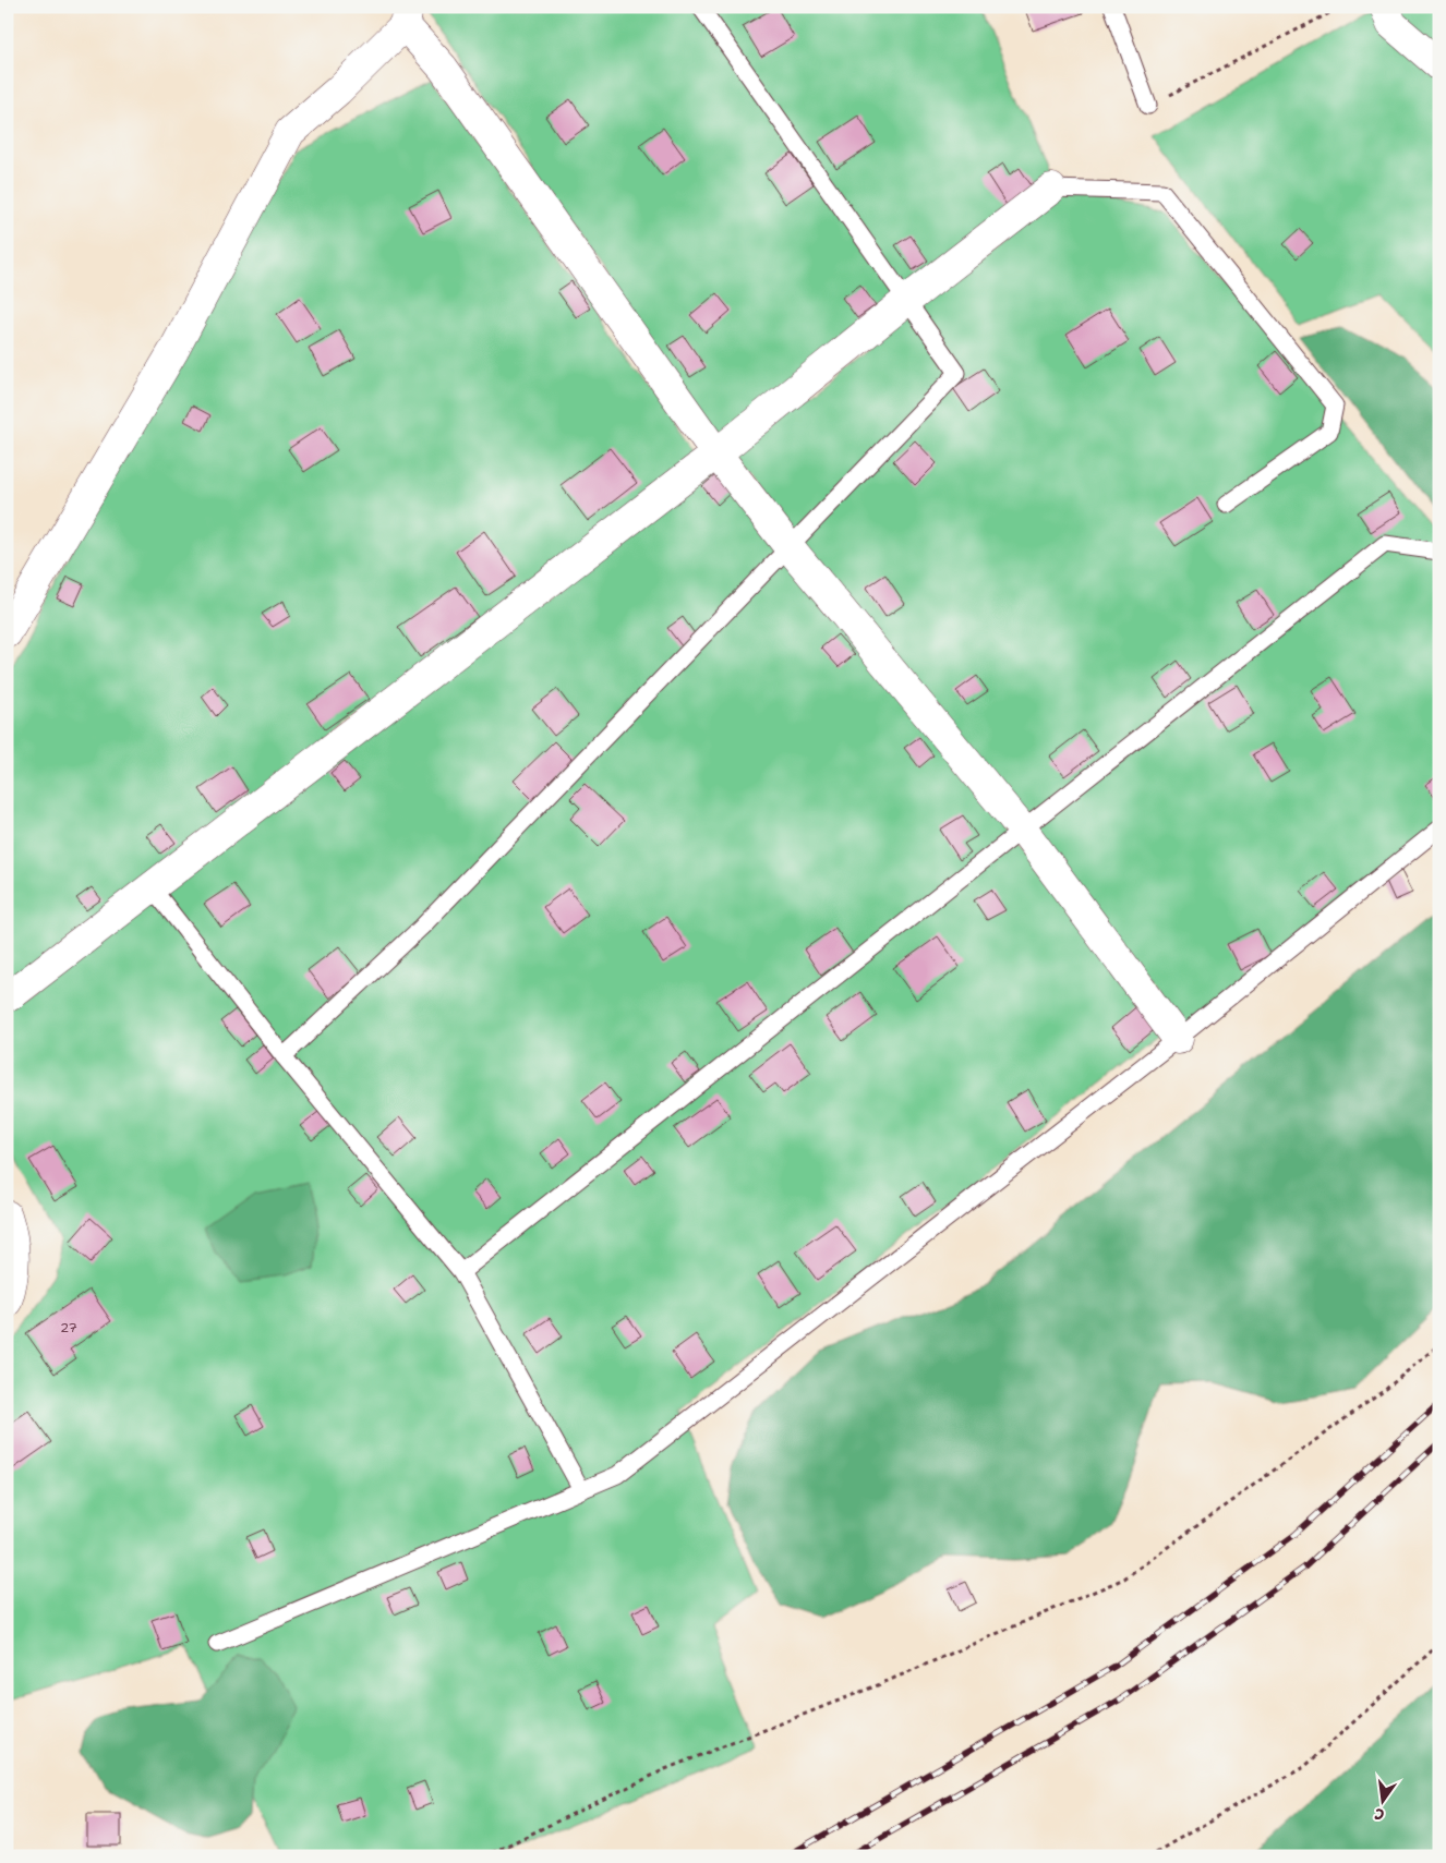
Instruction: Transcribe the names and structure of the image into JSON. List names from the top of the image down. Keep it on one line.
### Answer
{"house_numbers":["27"],"north":"bottom"}
